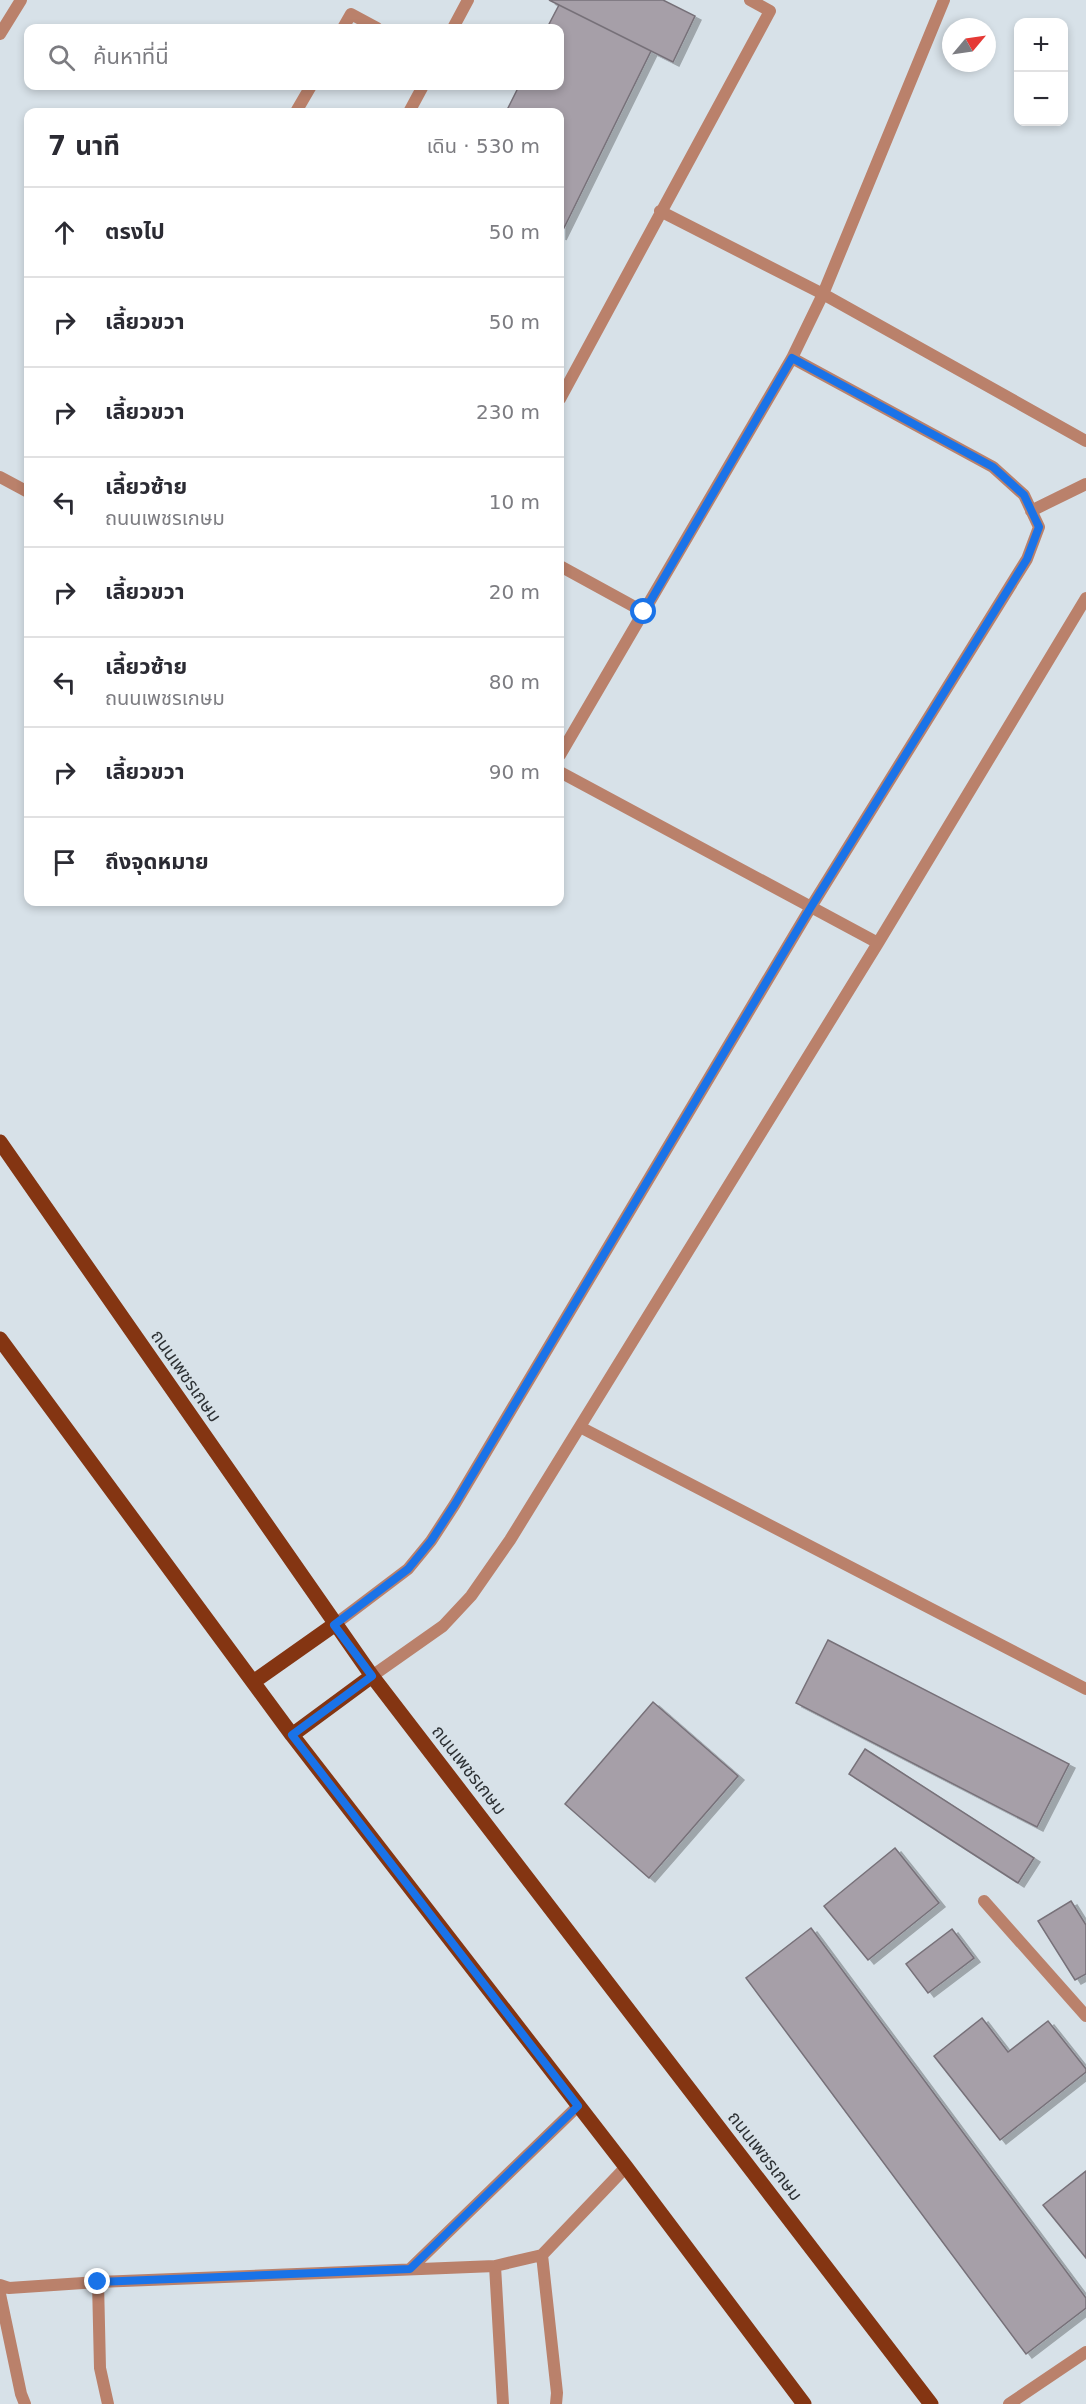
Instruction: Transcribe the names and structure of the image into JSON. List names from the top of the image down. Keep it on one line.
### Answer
{"streets":{"main road":["ถนนเพชรเกษม"]},"north":"top right","page":{"map_buttons":["+","−"],"search":"ค้นหาที่นี่","heading":["7 นาที","เดิน · 530 m"],"list":[["ตรงไป","50 m"],["เลี้ยวขวา","50 m"],["เลี้ยวขวา","230 m"],["เลี้ยวซ้าย","ถนนเพชรเกษม","10 m"],["เลี้ยวขวา","20 m"],["เลี้ยวซ้าย","ถนนเพชรเกษม","80 m"],["เลี้ยวขวา","90 m"],"ถึงจุดหมาย"]}}
